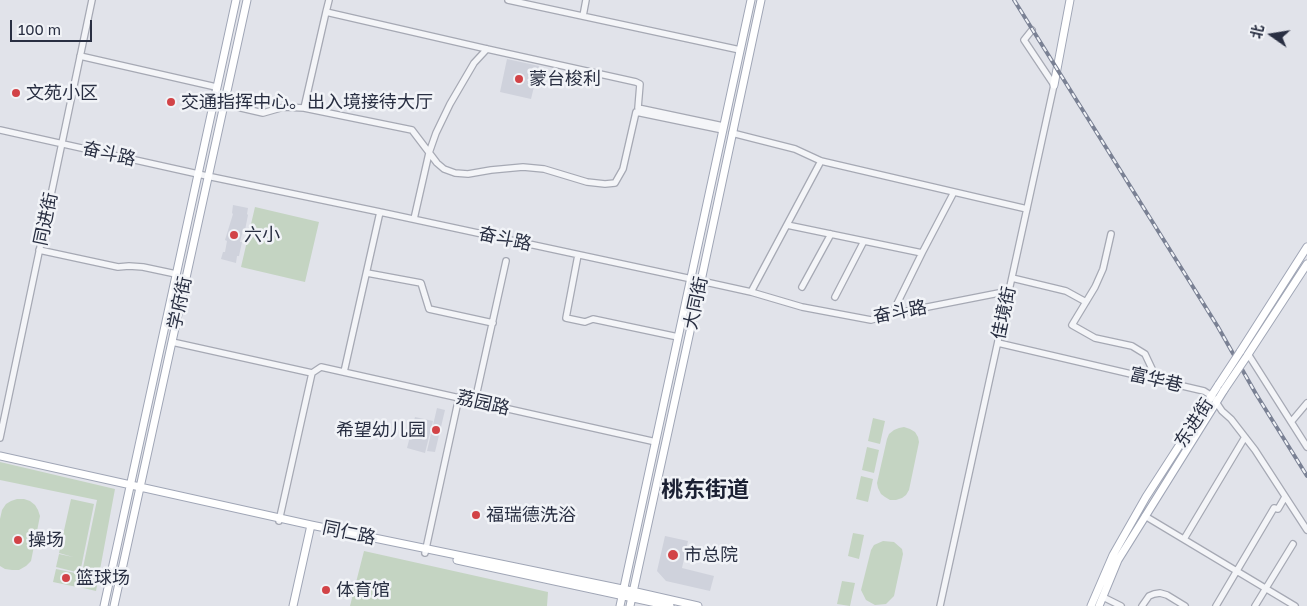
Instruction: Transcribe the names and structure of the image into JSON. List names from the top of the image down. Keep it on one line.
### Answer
{"streets":{"main road":["学府街","大同街","东进街","同仁路"],"street":["奋斗路","同进街","佳境街","富华巷","荔园路"]},"crossings":[["奋斗路","同进街"],["奋斗路","学府街"],["奋斗路","大同街"],["奋斗路","佳境街"],["学府街","荔园路"],["学府街","同仁路"],["大同街","荔园路"],["大同街","同仁路"],["佳境街","富华巷"],["富华巷","东进街"]],"districts":["桃东街道"],"places":["蒙台梭利","文苑小区","交通指挥中心。出入境接待大厅","六小","希望幼儿园","福瑞德洗浴","操场","市总院","篮球场","体育馆"],"scale_bar":"100 m","north":"left"}
